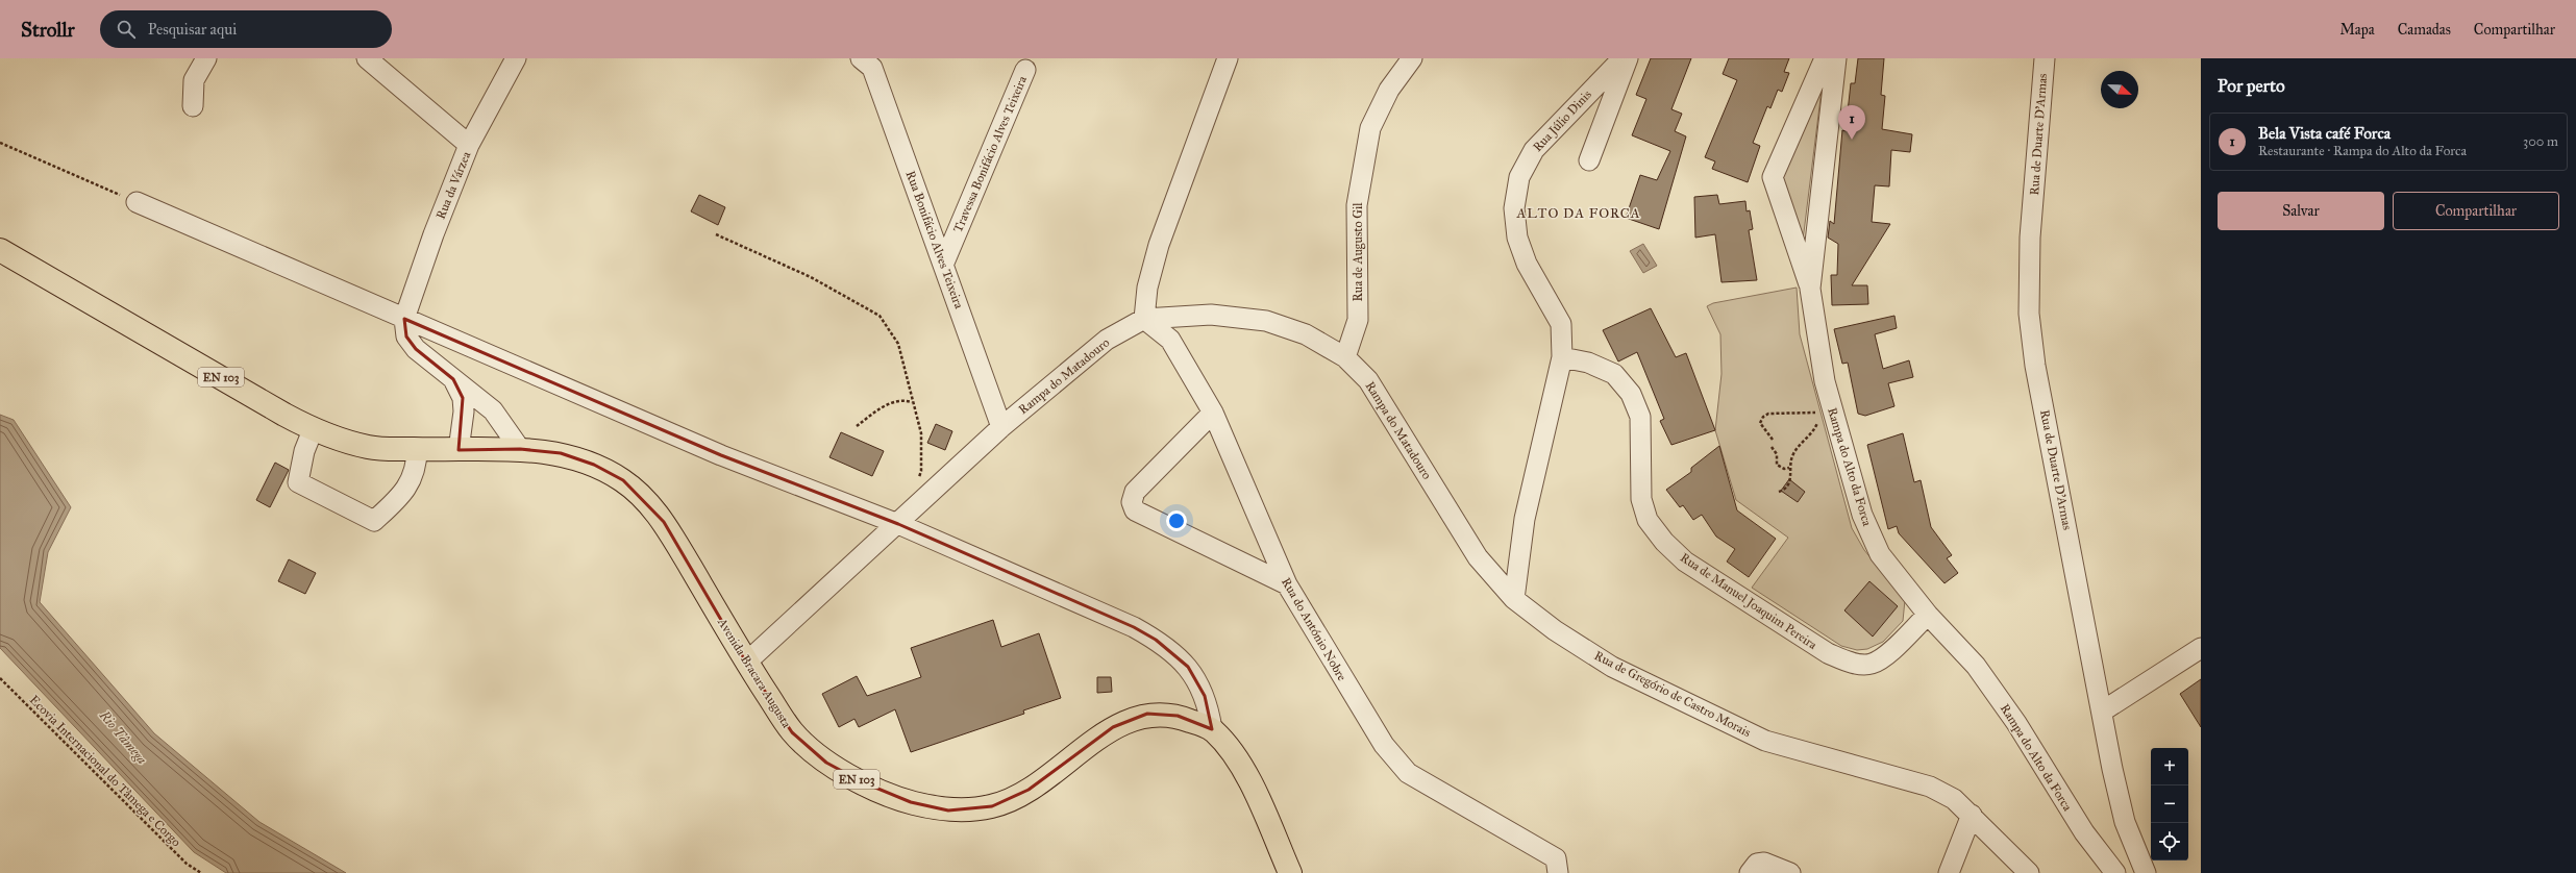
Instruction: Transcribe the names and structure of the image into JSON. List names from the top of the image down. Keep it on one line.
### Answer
{"streets":{"main road":["EN 103","Avenida Bracara Augusta"],"street":["Rua Júlio Dinis","Rua de Duarte D'Armas","Travessa Bonifácio Alves Teixeira","Rua da Várzea","Rua Bonifácio Alves Teixeira","Rua de Augusto Gil","Rampa do Matadouro","Rampa do Alto da Forca","Rua de Manuel Joaquim Pereira","Rua do António Nobre","Rua de Gregório de Castro Morais"],"path":["Ecovia Internacional do Tâmega e Corgo"]},"crossings":[["Rua Júlio Dinis","Rua de Manuel Joaquim Pereira"],["Travessa Bonifácio Alves Teixeira","Rua Bonifácio Alves Teixeira"],["Rua Bonifácio Alves Teixeira","Rampa do Matadouro"],["Rua de Augusto Gil","Rampa do Matadouro"],["Rampa do Matadouro","Rua do António Nobre"],["Rampa do Matadouro","Avenida Bracara Augusta"],["Rampa do Matadouro","Rua de Gregório de Castro Morais"],["EN 103","Avenida Bracara Augusta"],["Rampa do Alto da Forca","Rua de Manuel Joaquim Pereira"]],"districts":["ALTO DA FORCA"],"water":["Rio Tâmega"],"north":"bottom right","page":{"header":"Strollr","search":"Pesquisar aqui","nav":["Mapa","Camadas","Compartilhar"],"heading":"Por perto","pins":"1","list":[{"mark":"1","name":"Bela Vista café Forca","note":"Restaurante · Rampa do Alto da Forca","value":"300 m"}],"buttons":["Salvar","Compartilhar"],"map_buttons":["+","−"]}}
